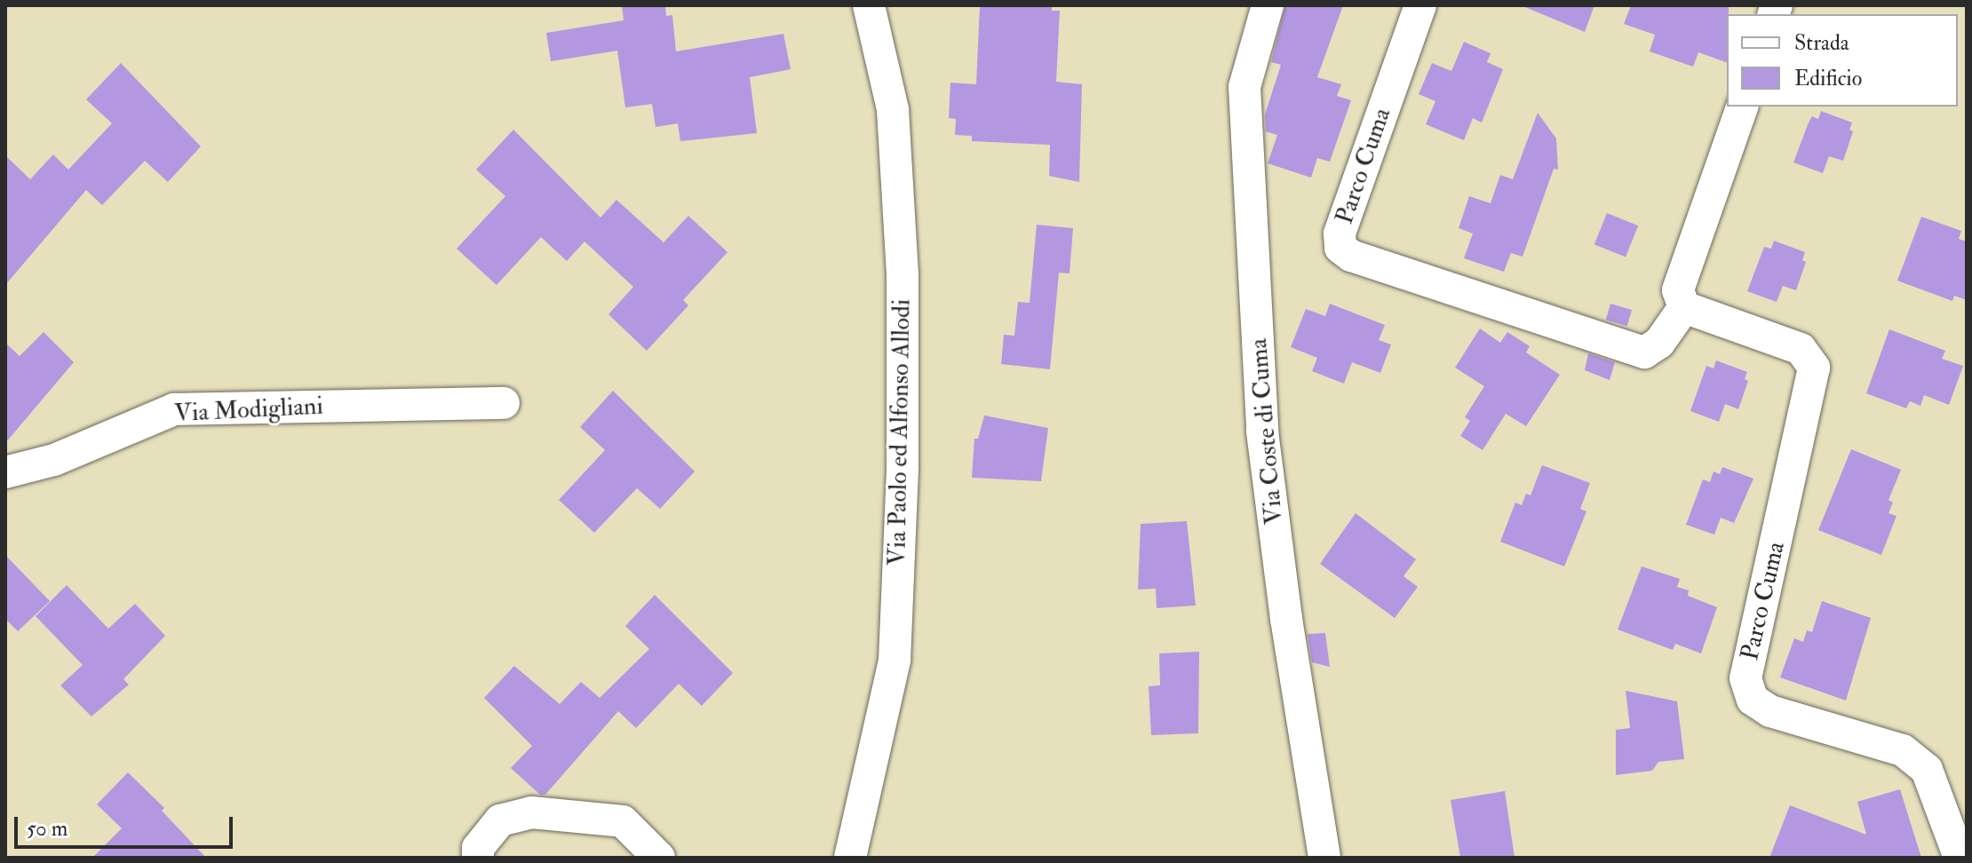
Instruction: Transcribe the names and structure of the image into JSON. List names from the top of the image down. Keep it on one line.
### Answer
{"streets":{"street":["Parco Cuma","Via Modigliani","Via Coste di Cuma","Via Paolo ed Alfonso Allodi"]},"legend":["Strada","Edificio"],"scale_bar":"50 m"}
